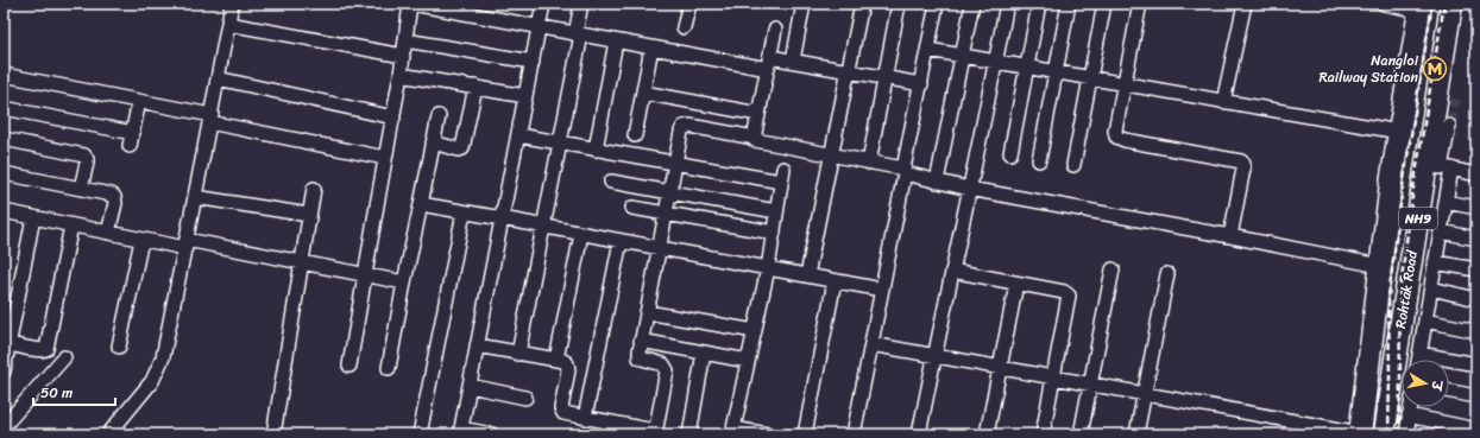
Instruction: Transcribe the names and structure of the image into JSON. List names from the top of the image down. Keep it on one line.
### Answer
{"streets":{"highway":["NH9","Rohtak Road"]},"places":{"metro station":["Nangloi Railway Station"]},"scale_bar":"50 m","north":"right"}
